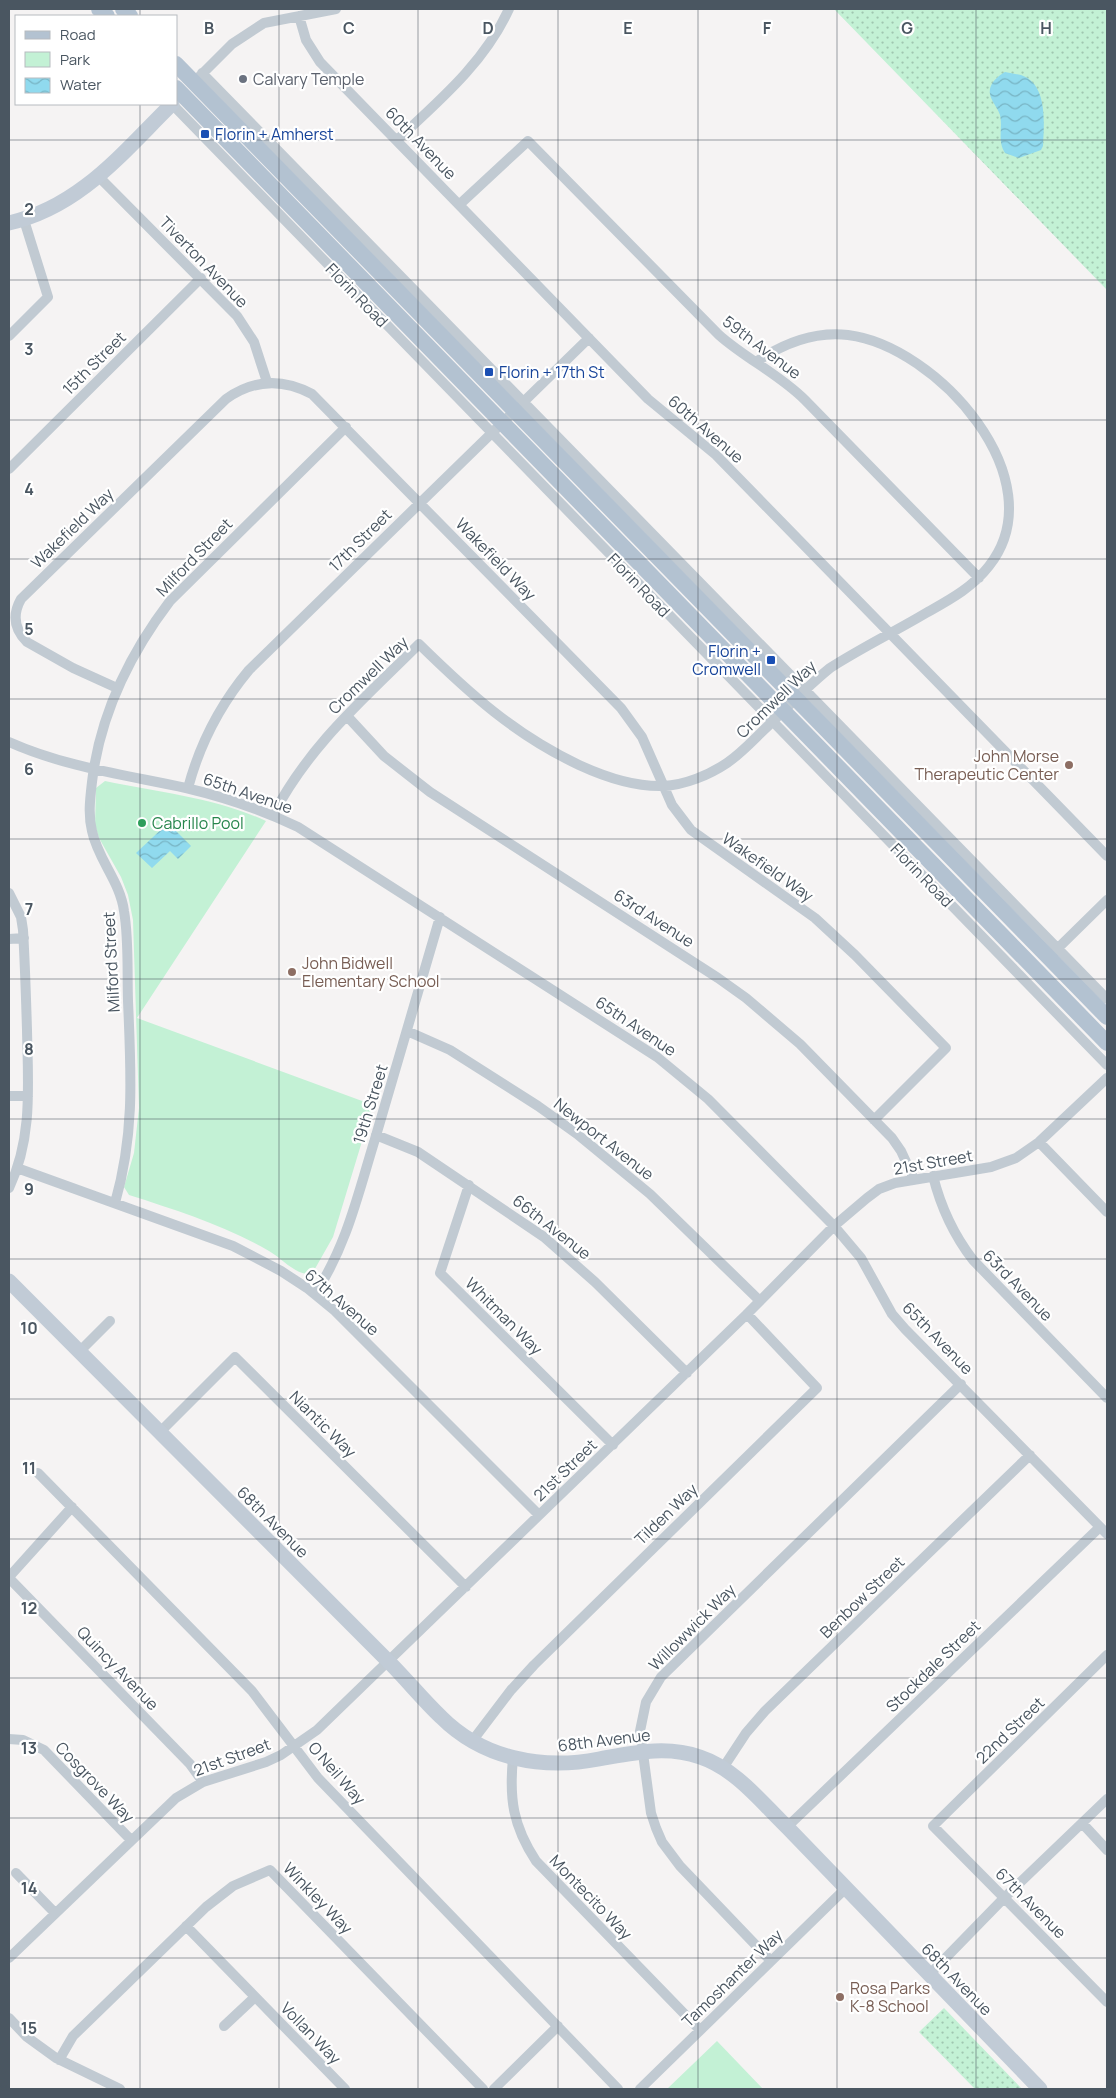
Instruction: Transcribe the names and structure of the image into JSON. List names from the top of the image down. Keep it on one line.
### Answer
{"streets":{"main road":["Florin Road"],"street":["60th Avenue","Tiverton Avenue","59th Avenue","15th Street","Wakefield Way","17th Street","Milford Street","Cromwell Way","65th Avenue","63rd Avenue","19th Street","Newport Avenue","21st Street","66th Avenue","67th Avenue","Whitman Way","Niantic Way","Tilden Way","68th Avenue","Benbow Street","Willowwick Way","Stockdale Street","Quincy Avenue","22nd Street","O Neil Way","Cosgrove Way","Montecito Way","Winkley Way","Tamoshanter Way","Vollan Way"]},"crossings":[["60th Avenue","59th Avenue"],["60th Avenue","17th Street"],["60th Avenue","Cromwell Way"],["Tiverton Avenue","15th Street"],["Tiverton Avenue","Wakefield Way"],["Florin Road","17th Street"],["Florin Road","Cromwell Way"],["59th Avenue","Cromwell Way"],["Wakefield Way","17th Street"],["Wakefield Way","Milford Street"],["Wakefield Way","Cromwell Way"],["Wakefield Way","63rd Avenue"],["17th Street","65th Avenue"],["Milford Street","65th Avenue"],["Milford Street","67th Avenue"],["Cromwell Way","65th Avenue"],["Cromwell Way","63rd Avenue"],["65th Avenue","19th Street"],["65th Avenue","21st Street"],["65th Avenue","Benbow Street"],["65th Avenue","Willowwick Way"],["65th Avenue","Stockdale Street"],["63rd Avenue","21st Street"],["19th Street","Newport Avenue"],["19th Street","66th Avenue"],["19th Street","67th Avenue"],["Newport Avenue","21st Street"],["21st Street","66th Avenue"],["21st Street","67th Avenue"],["21st Street","Whitman Way"],["21st Street","Niantic Way"],["21st Street","Tilden Way"],["21st Street","68th Avenue"],["21st Street","Quincy Avenue"],["21st Street","O Neil Way"],["21st Street","Cosgrove Way"],["66th Avenue","Whitman Way"],["67th Avenue","22nd Street"],["Niantic Way","68th Avenue"],["Tilden Way","68th Avenue"],["68th Avenue","Benbow Street"],["68th Avenue","Willowwick Way"],["68th Avenue","Stockdale Street"],["68th Avenue","Montecito Way"],["68th Avenue","Tamoshanter Way"],["Willowwick Way","Tamoshanter Way"],["Montecito Way","Tamoshanter Way"],["Winkley Way","Vollan Way"]],"places":{"other":["Calvary Temple","John Morse Therapeutic Center","Cabrillo Pool","John Bidwell Elementary School","Rosa Parks K-8 School"],"transit":["Florin + Amherst","Florin + 17th St","Florin + Cromwell"]},"legend":["Road","Park","Water"],"grid":{"columns":["B","C","D","E","F","G","H"],"rows":["2","3","4","5","6","7","8","9","10","11","12","13","14","15"]}}
